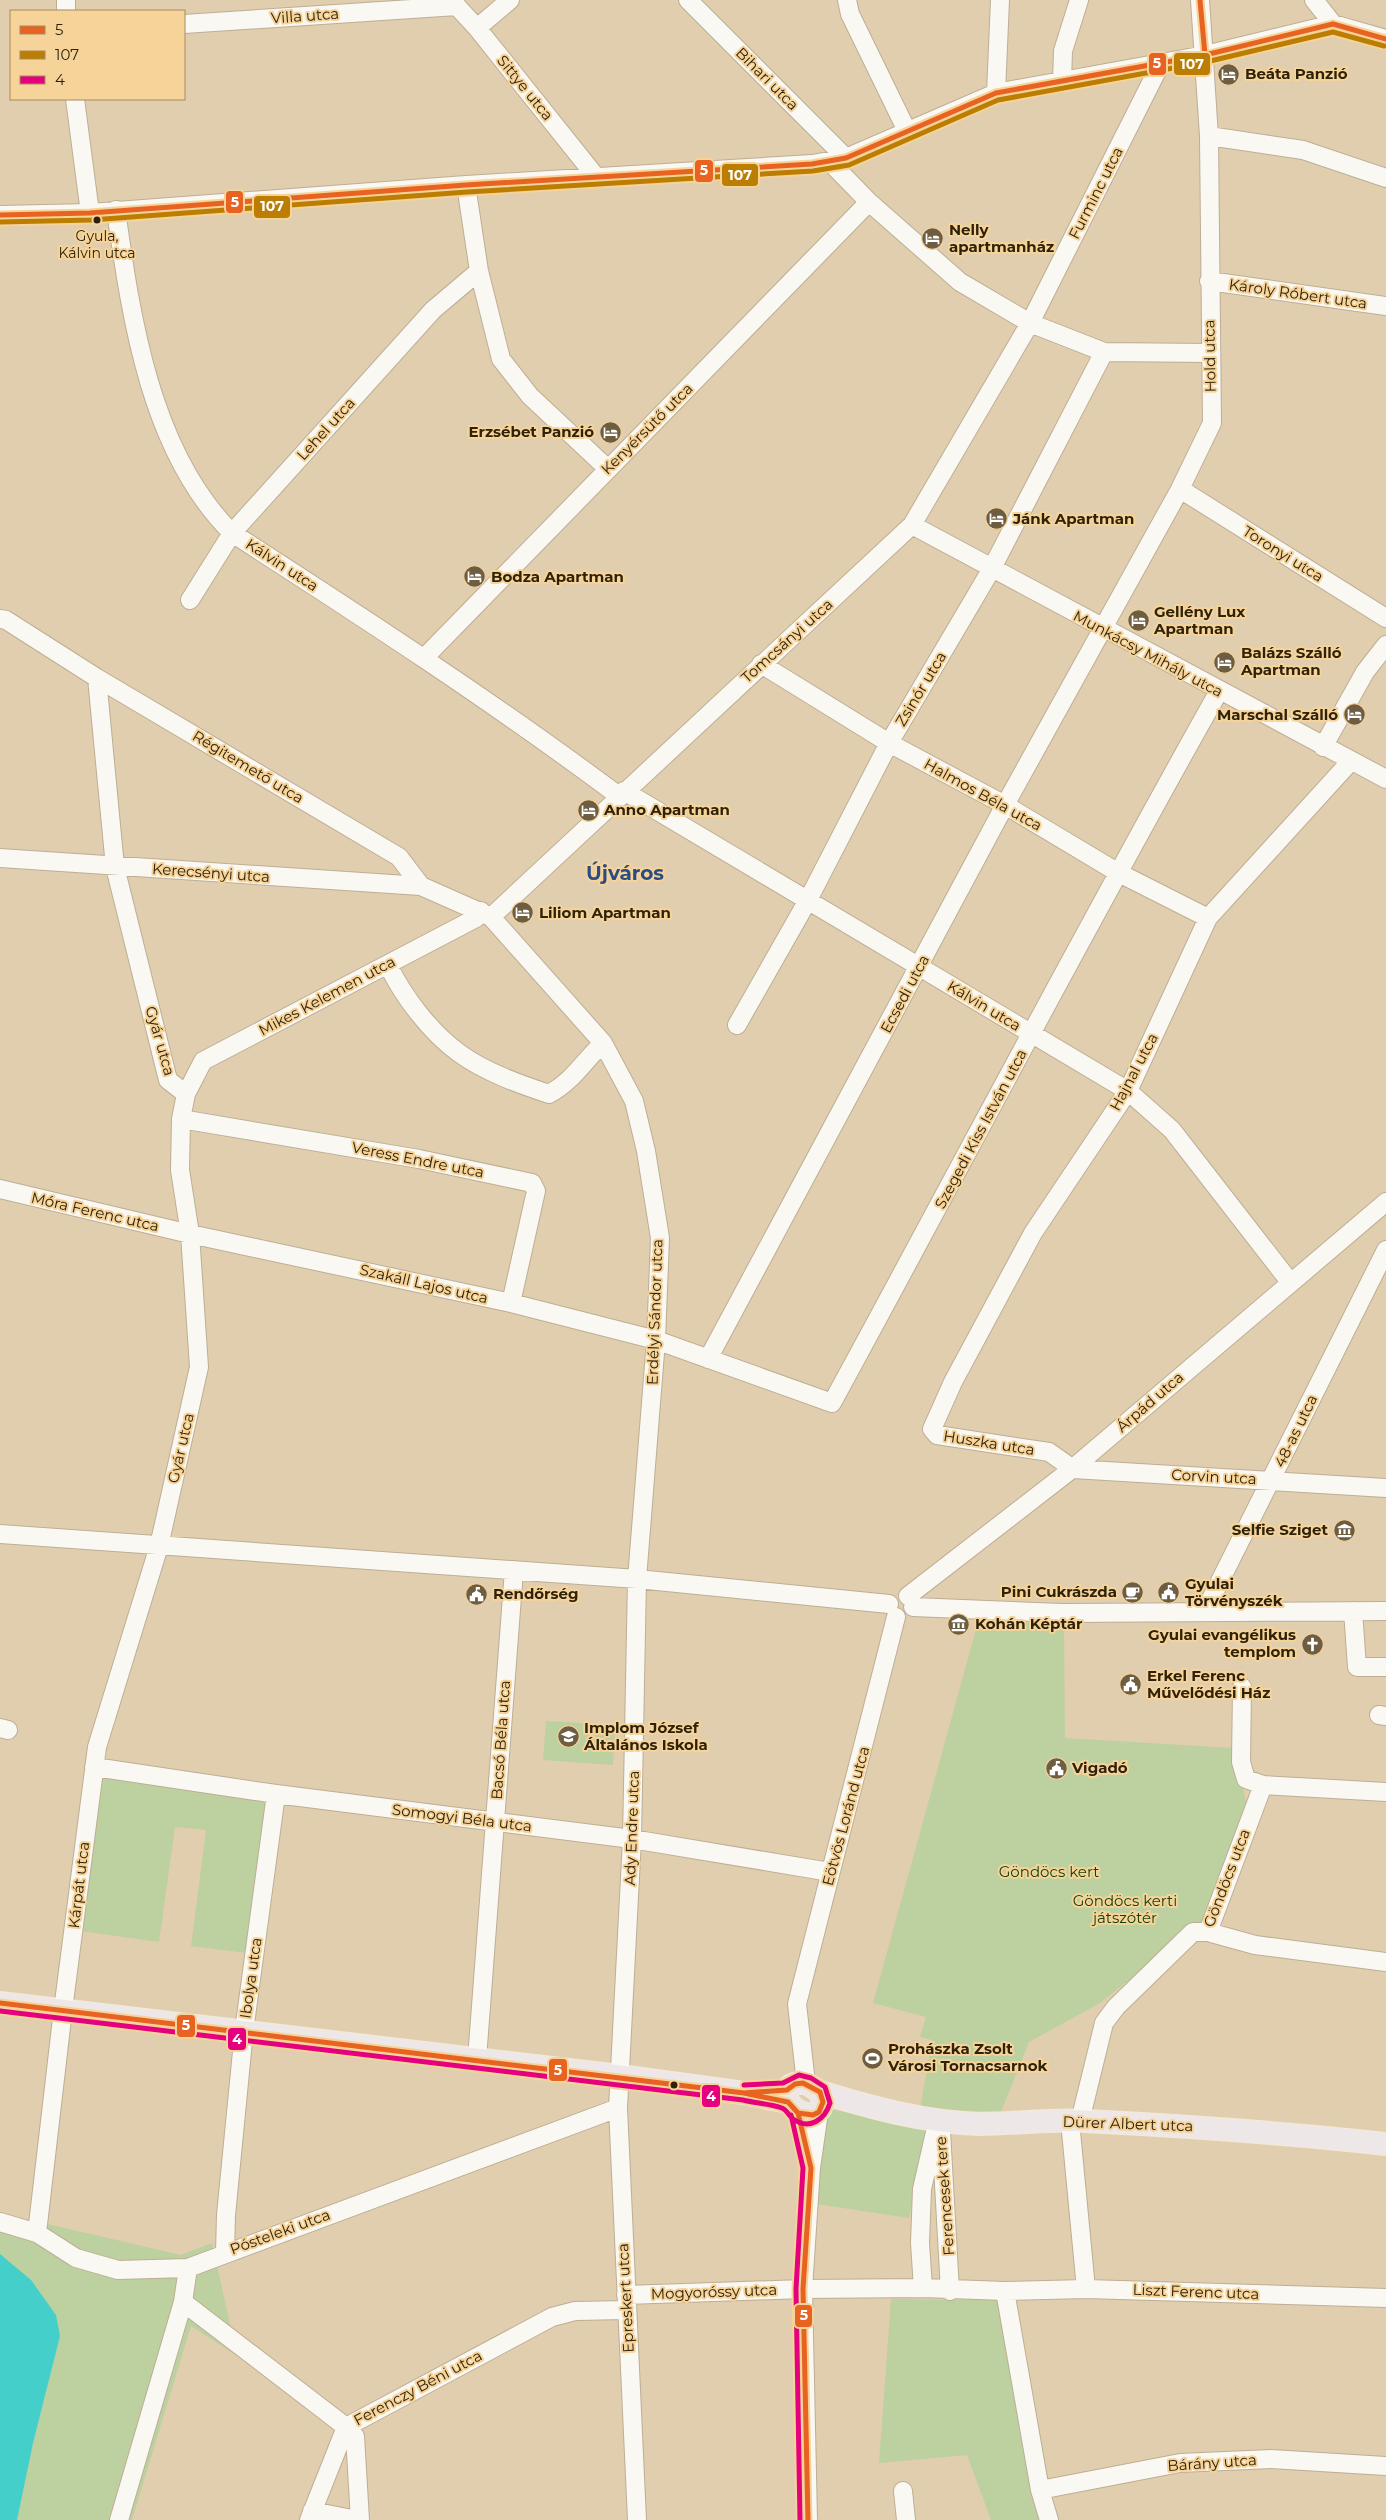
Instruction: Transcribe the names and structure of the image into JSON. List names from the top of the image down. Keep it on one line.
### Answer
{"streets":{"main road":["Dürer Albert utca"],"street":["Villa utca","Bihari utca","Sittye utca","Furminc utca","Károly Róbert utca","Hold utca","Lehel utca","Kenyérsütő utca","Toronyi utca","Kálvin utca","Tomcsányi utca","Munkácsy Mihály utca","Zsinór utca","Régitemető utca","Halmos Béla utca","Kerecsényi utca","Ecsedi utca","Mikes Kelemen utca","Gyár utca","Hajnal utca","Szegedi Kiss István utca","Veress Endre utca","Móra Ferenc utca","Szakáll Lajos utca","Erdélyi Sándor utca","Árpád utca","48-as utca","Huszka utca","Corvin utca","Bacsó Béla utca","Eötvös Loránd utca","Somogyi Béla utca","Ady Endre utca","Göndöcs utca","Kárpát utca","Ibolya utca","Ferencesek tere","Pósteleki utca","Mogyoróssy utca","Liszt Ferenc utca","Epreskert utca","Ferenczy Béni utca","Bárány utca"]},"crossings":[["Villa utca","Sittye utca"],["Bihari utca","Furminc utca"],["Bihari utca","Kenyérsütő utca"],["Bihari utca","Tomcsányi utca"],["Bihari utca","Zsinór utca"],["Furminc utca","Tomcsányi utca"],["Károly Róbert utca","Hold utca"],["Hold utca","Toronyi utca"],["Hold utca","Munkácsy Mihály utca"],["Hold utca","Ecsedi utca"],["Lehel utca","Kálvin utca"],["Kenyérsütő utca","Kálvin utca"],["Kálvin utca","Tomcsányi utca"],["Kálvin utca","Zsinór utca"],["Kálvin utca","Ecsedi utca"],["Kálvin utca","Hajnal utca"],["Kálvin utca","Szegedi Kiss István utca"],["Kálvin utca","Árpád utca"],["Tomcsányi utca","Munkácsy Mihály utca"],["Tomcsányi utca","Halmos Béla utca"],["Tomcsányi utca","Mikes Kelemen utca"],["Tomcsányi utca","Erdélyi Sándor utca"],["Munkácsy Mihály utca","Zsinór utca"],["Munkácsy Mihály utca","Ecsedi utca"],["Munkácsy Mihály utca","Hajnal utca"],["Munkácsy Mihály utca","Szegedi Kiss István utca"],["Zsinór utca","Halmos Béla utca"],["Régitemető utca","Kerecsényi utca"],["Régitemető utca","Gyár utca"],["Halmos Béla utca","Ecsedi utca"],["Halmos Béla utca","Hajnal utca"],["Halmos Béla utca","Szegedi Kiss István utca"],["Kerecsényi utca","Gyár utca"],["Ecsedi utca","Szegedi Kiss István utca"],["Mikes Kelemen utca","Gyár utca"],["Mikes Kelemen utca","Erdélyi Sándor utca"],["Gyár utca","Veress Endre utca"],["Gyár utca","Móra Ferenc utca"],["Gyár utca","Szakáll Lajos utca"],["Gyár utca","Kárpát utca"],["Hajnal utca","Huszka utca"],["Szegedi Kiss István utca","Szakáll Lajos utca"],["Szegedi Kiss István utca","Erdélyi Sándor utca"],["Veress Endre utca","Szakáll Lajos utca"],["Móra Ferenc utca","Szakáll Lajos utca"],["Szakáll Lajos utca","Erdélyi Sándor utca"],["Erdélyi Sándor utca","Ady Endre utca"],["Árpád utca","Huszka utca"],["Árpád utca","Corvin utca"],["48-as utca","Corvin utca"],["Huszka utca","Corvin utca"],["Bacsó Béla utca","Somogyi Béla utca"],["Eötvös Loránd utca","Somogyi Béla utca"],["Eötvös Loránd utca","Dürer Albert utca"],["Eötvös Loránd utca","Mogyoróssy utca"],["Somogyi Béla utca","Ady Endre utca"],["Somogyi Béla utca","Kárpát utca"],["Somogyi Béla utca","Ibolya utca"],["Ady Endre utca","Epreskert utca"],["Göndöcs utca","Dürer Albert utca"],["Göndöcs utca","Liszt Ferenc utca"],["Ibolya utca","Pósteleki utca"],["Dürer Albert utca","Ferencesek tere"],["Pósteleki utca","Epreskert utca"],["Mogyoróssy utca","Epreskert utca"],["Mogyoróssy utca","Ferenczy Béni utca"],["Epreskert utca","Ferenczy Béni utca"]],"districts":["Újváros"],"parks":["Göndöcs kert","Göndöcs kerti játszótér"],"places":{"hotel":["Beáta Panzió","Nelly apartmanház","Erzsébet Panzió","Jánk Apartman","Bodza Apartman","Gellény Lux Apartman","Balázs Szálló Apartman","Marschal Szálló","Anno Apartman","Liliom Apartman"],"other":["Gyula, Kálvin utca"],"museum":["Selfie Sziget","Kohán Képtár"],"cafe":["Pini Cukrászda"],"public building":["Gyulai Törvényszék","Rendőrség","Erkel Ferenc Művelődési Ház","Vigadó"],"church":["Gyulai evangélikus templom"],"school or university":["Implom József Általános Iskola"],"sports":["Prohászka Zsolt Városi Tornacsarnok"]},"lines":["transit line 5","transit line 107","transit line 4"],"legend":["5","107","4"]}
